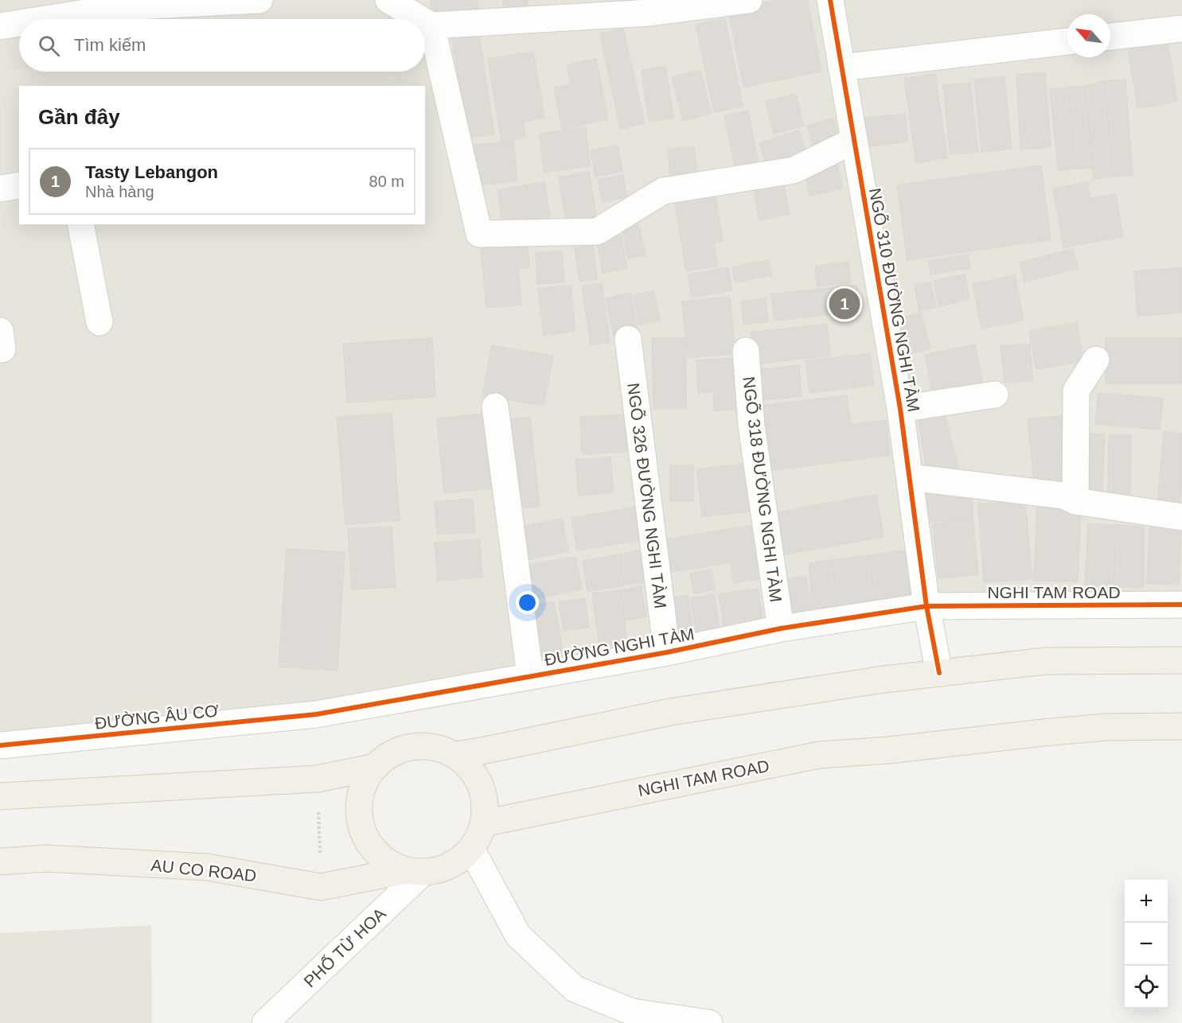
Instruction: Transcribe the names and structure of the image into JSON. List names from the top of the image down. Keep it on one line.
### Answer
{"streets":{"main road":["NGHI TAM ROAD","AU CO ROAD"],"street":["NGÕ 310 ĐƯỜNG NGHI TÀM","NGÕ 318 ĐƯỜNG NGHI TÀM","NGÕ 326 ĐƯỜNG NGHI TÀM","ĐƯỜNG NGHI TÀM","ĐƯỜNG ÂU CƠ","PHỐ TỪ HOA"]},"crossings":[["NGÕ 310 ĐƯỜNG NGHI TÀM","NGHI TAM ROAD"],["NGÕ 310 ĐƯỜNG NGHI TÀM","ĐƯỜNG NGHI TÀM"],["NGÕ 318 ĐƯỜNG NGHI TÀM","ĐƯỜNG NGHI TÀM"],["NGÕ 326 ĐƯỜNG NGHI TÀM","ĐƯỜNG NGHI TÀM"],["NGHI TAM ROAD","ĐƯỜNG NGHI TÀM"],["NGHI TAM ROAD","AU CO ROAD"],["NGHI TAM ROAD","PHỐ TỪ HOA"],["ĐƯỜNG NGHI TÀM","ĐƯỜNG ÂU CƠ"],["AU CO ROAD","PHỐ TỪ HOA"]],"north":"top left","page":{"search":"Tìm kiếm","heading":"Gần đây","list":[{"mark":"1","name":"Tasty Lebangon","note":"Nhà hàng","value":"80 m"}],"pins":"1","map_buttons":["+","−"]}}
